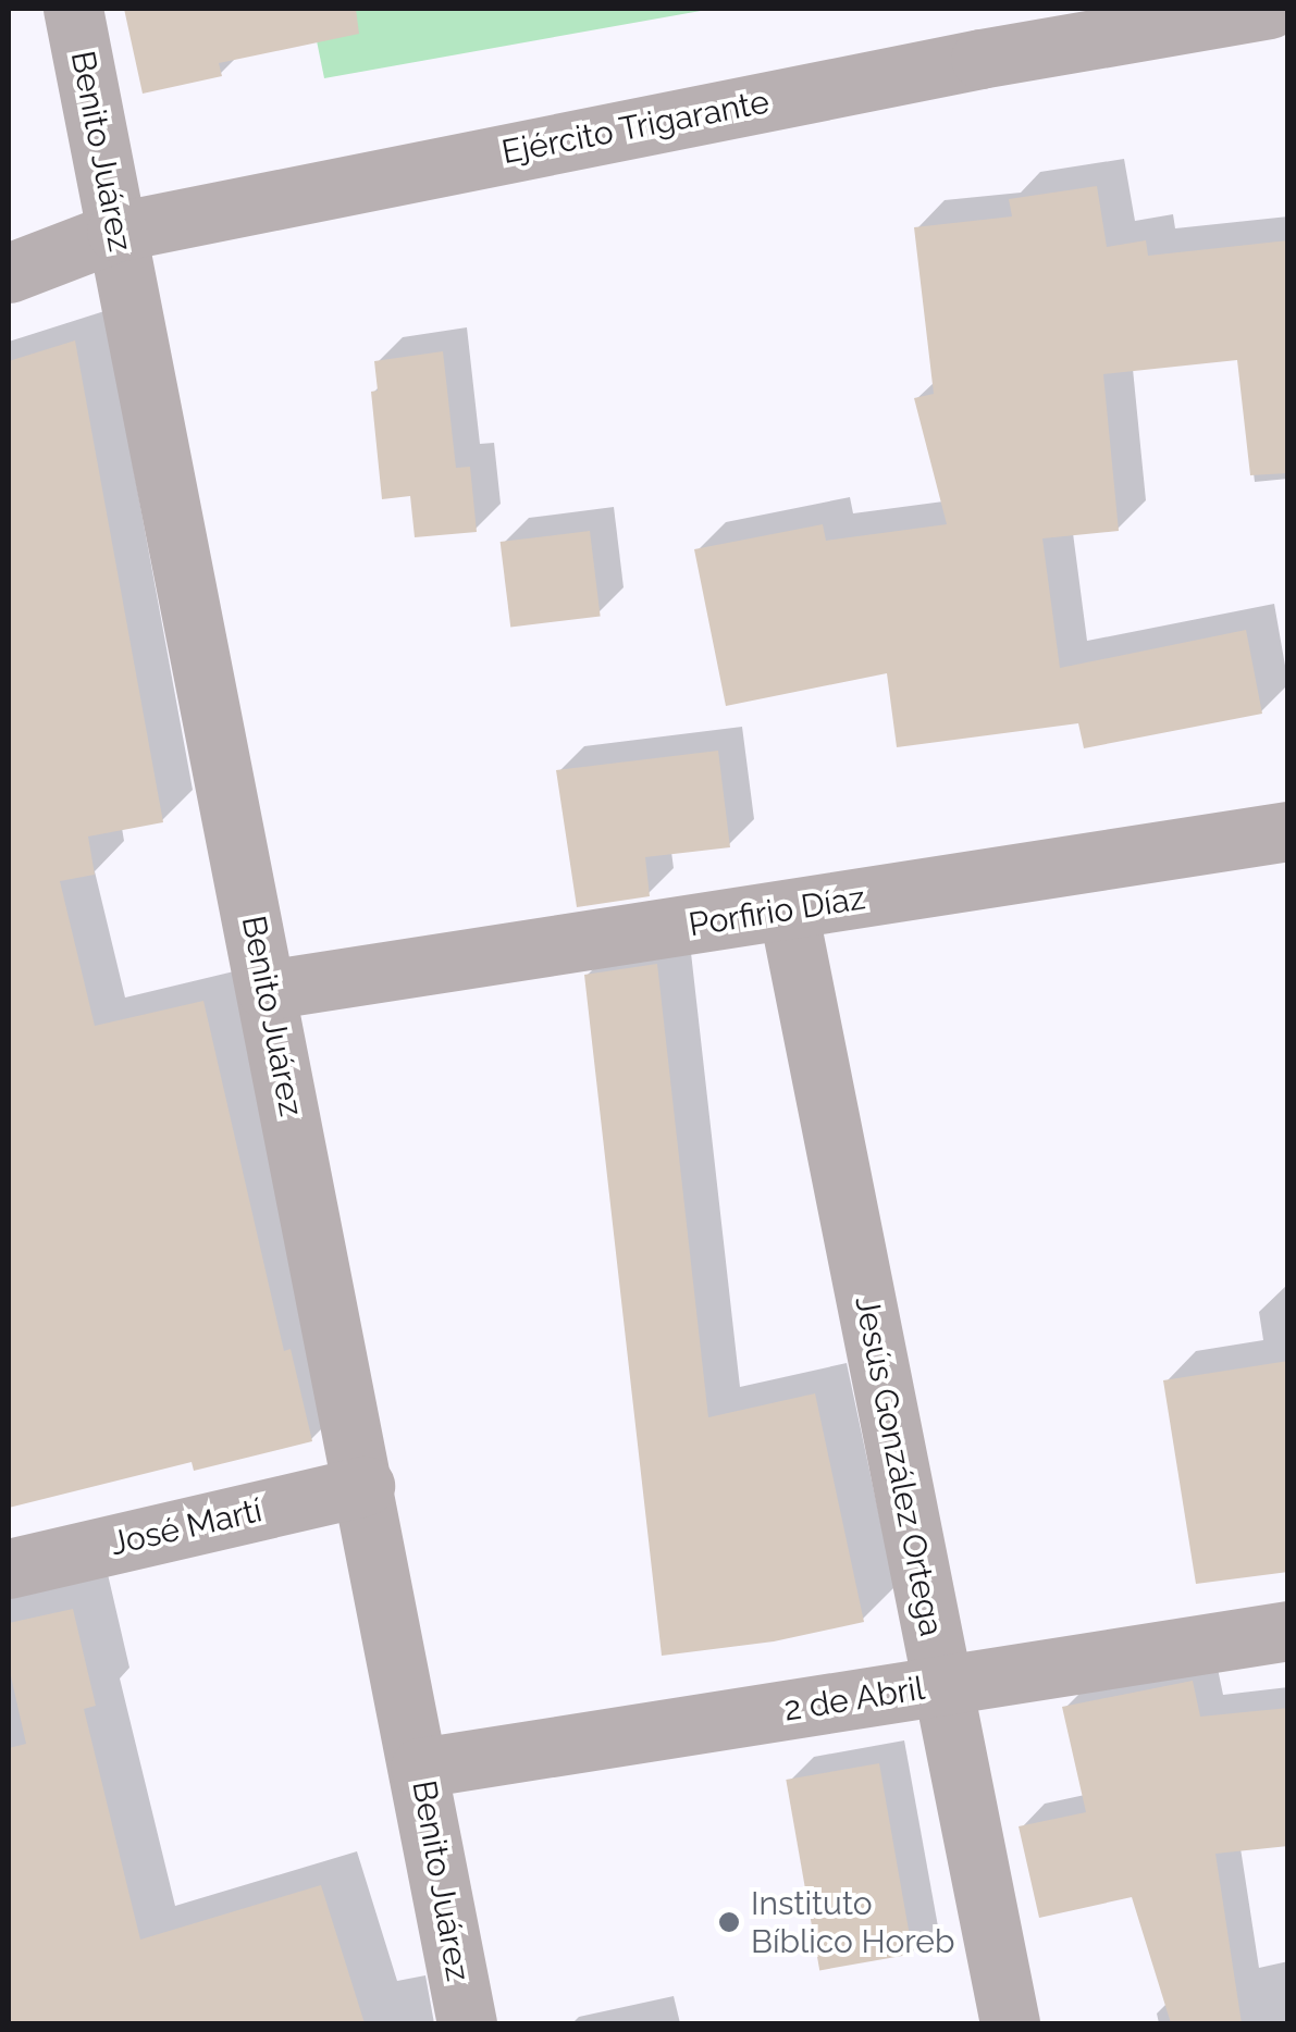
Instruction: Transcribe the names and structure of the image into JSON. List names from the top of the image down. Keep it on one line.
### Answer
{"streets":{"street":["Ejército Trigarante","Benito Juárez","Porfirio Díaz","Jesús González Ortega","José Martí","2 de Abril"]},"crossings":[["Ejército Trigarante","Benito Juárez"],["Benito Juárez","Porfirio Díaz"],["Benito Juárez","José Martí"],["Benito Juárez","2 de Abril"],["Porfirio Díaz","Jesús González Ortega"],["Jesús González Ortega","2 de Abril"]],"places":["Instituto Bíblico Horeb"]}
